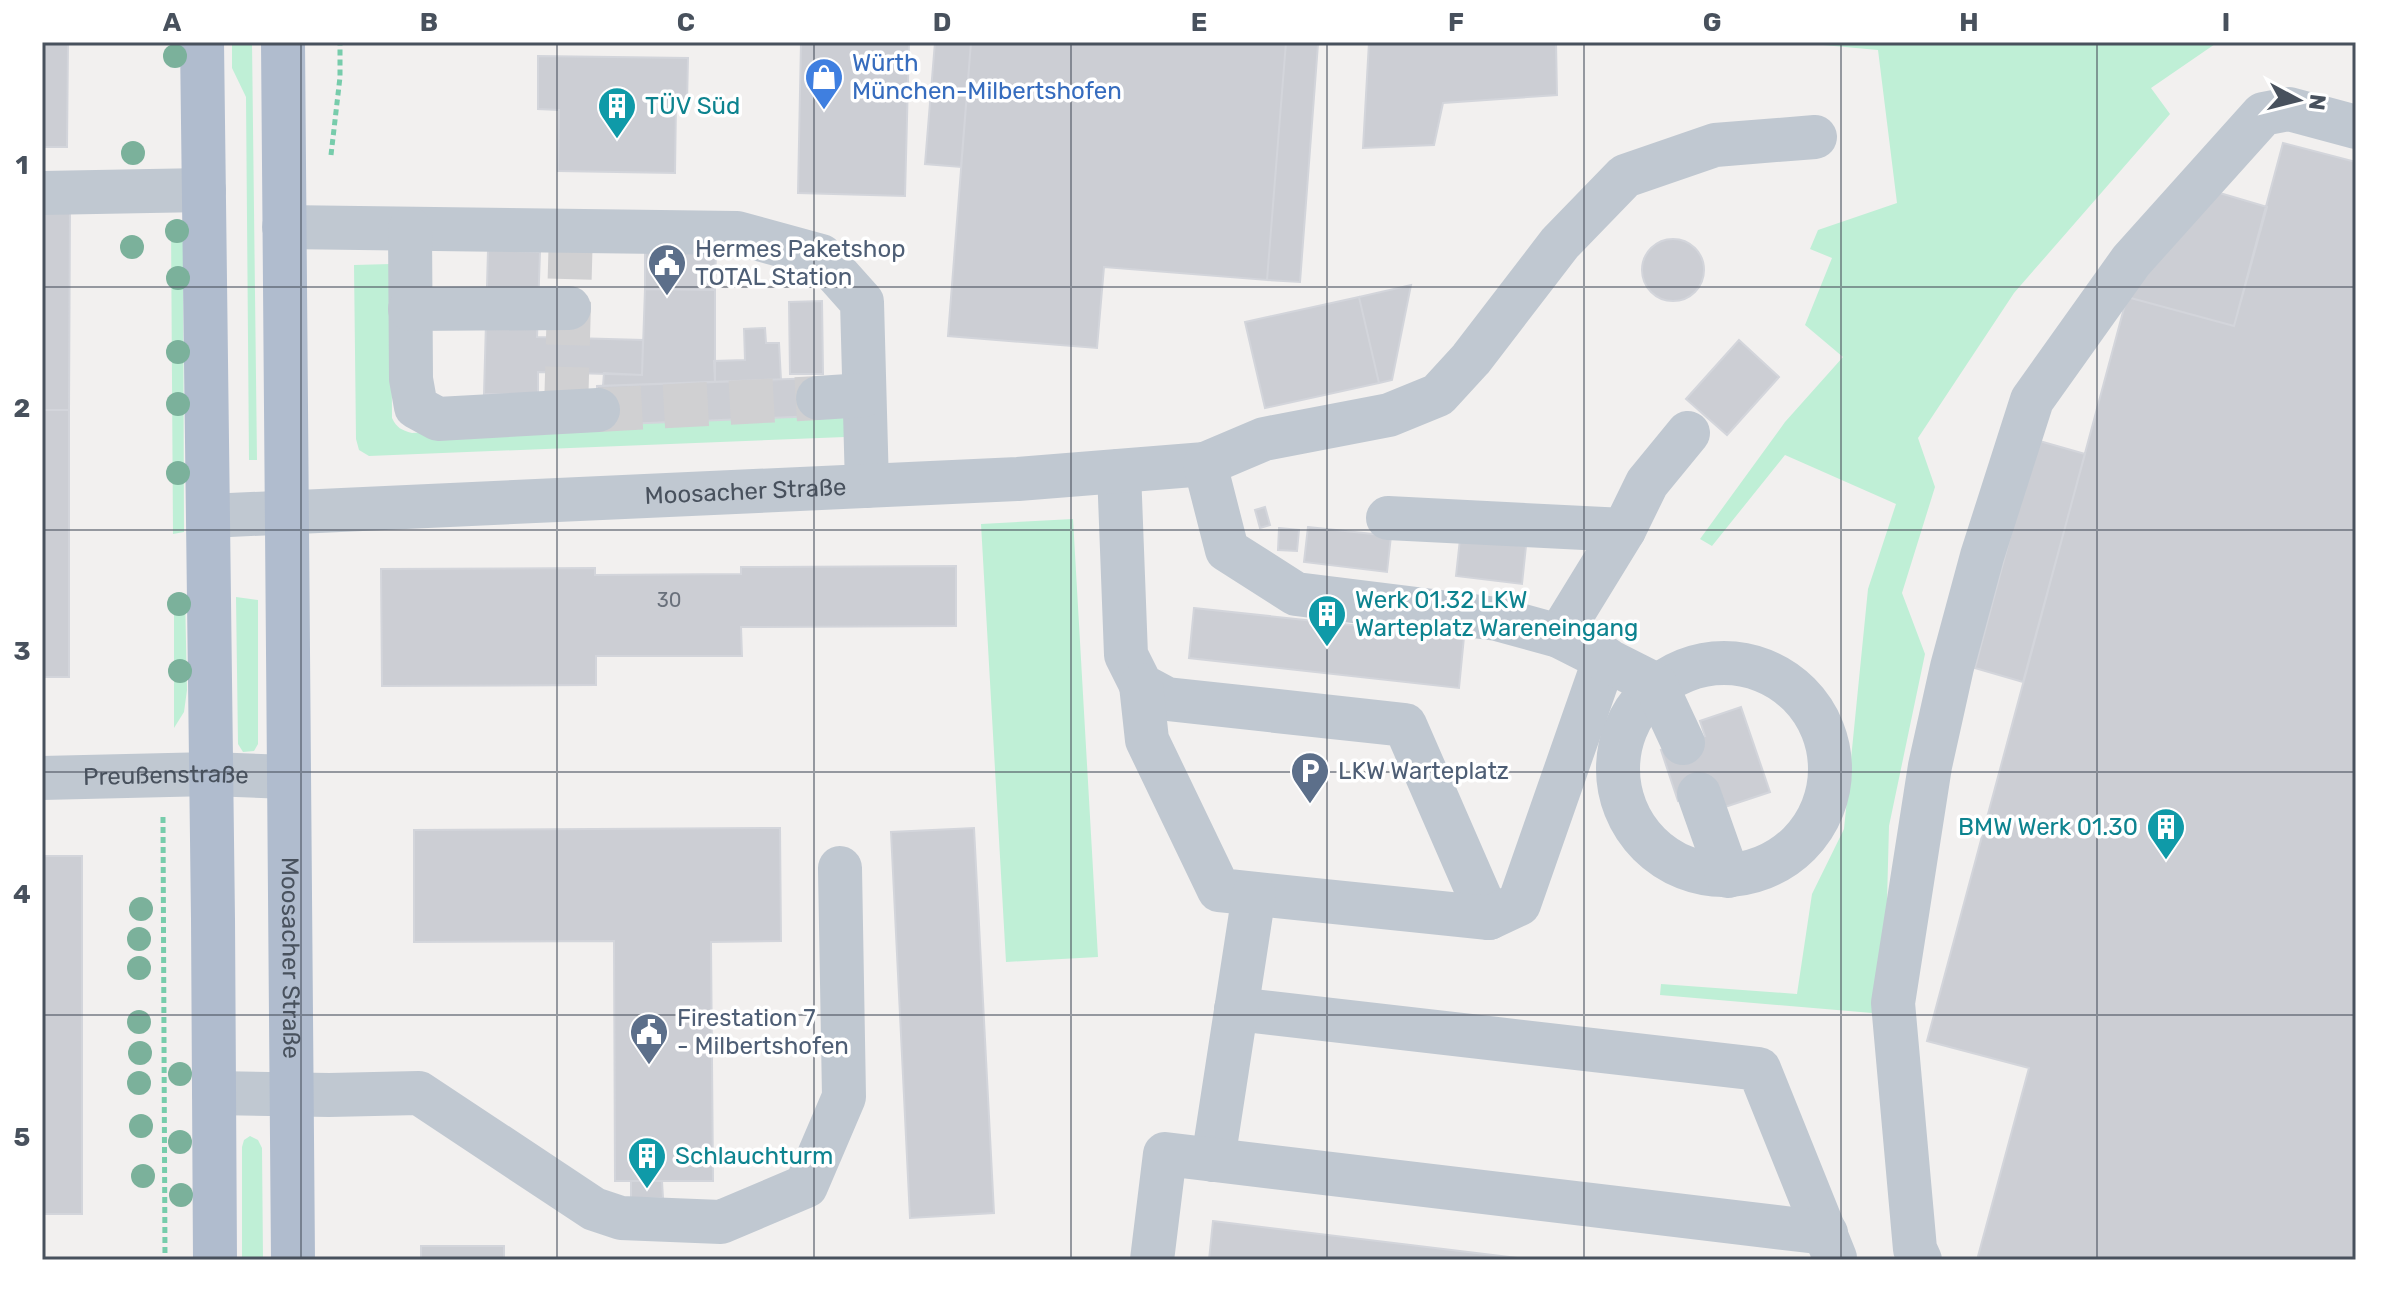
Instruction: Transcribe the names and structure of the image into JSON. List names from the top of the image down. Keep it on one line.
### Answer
{"streets":{"main road":["Moosacher Straße"],"street":["Preußenstraße"]},"crossings":[["Moosacher Straße","Preußenstraße"]],"places":{"shop":["Würth München-Milbertshofen"],"building":["TÜV Süd","Werk 01.32 LKW Warteplatz Wareneingang","BMW Werk 01.30","Schlauchturm"],"public building":["Hermes Paketshop TOTAL Station","Firestation 7 - Milbertshofen"],"parking":["LKW Warteplatz"]},"house_numbers":["30"],"north":"right","grid":{"columns":["A","B","C","D","E","F","G","H","I"],"rows":["1","2","3","4","5"]}}
